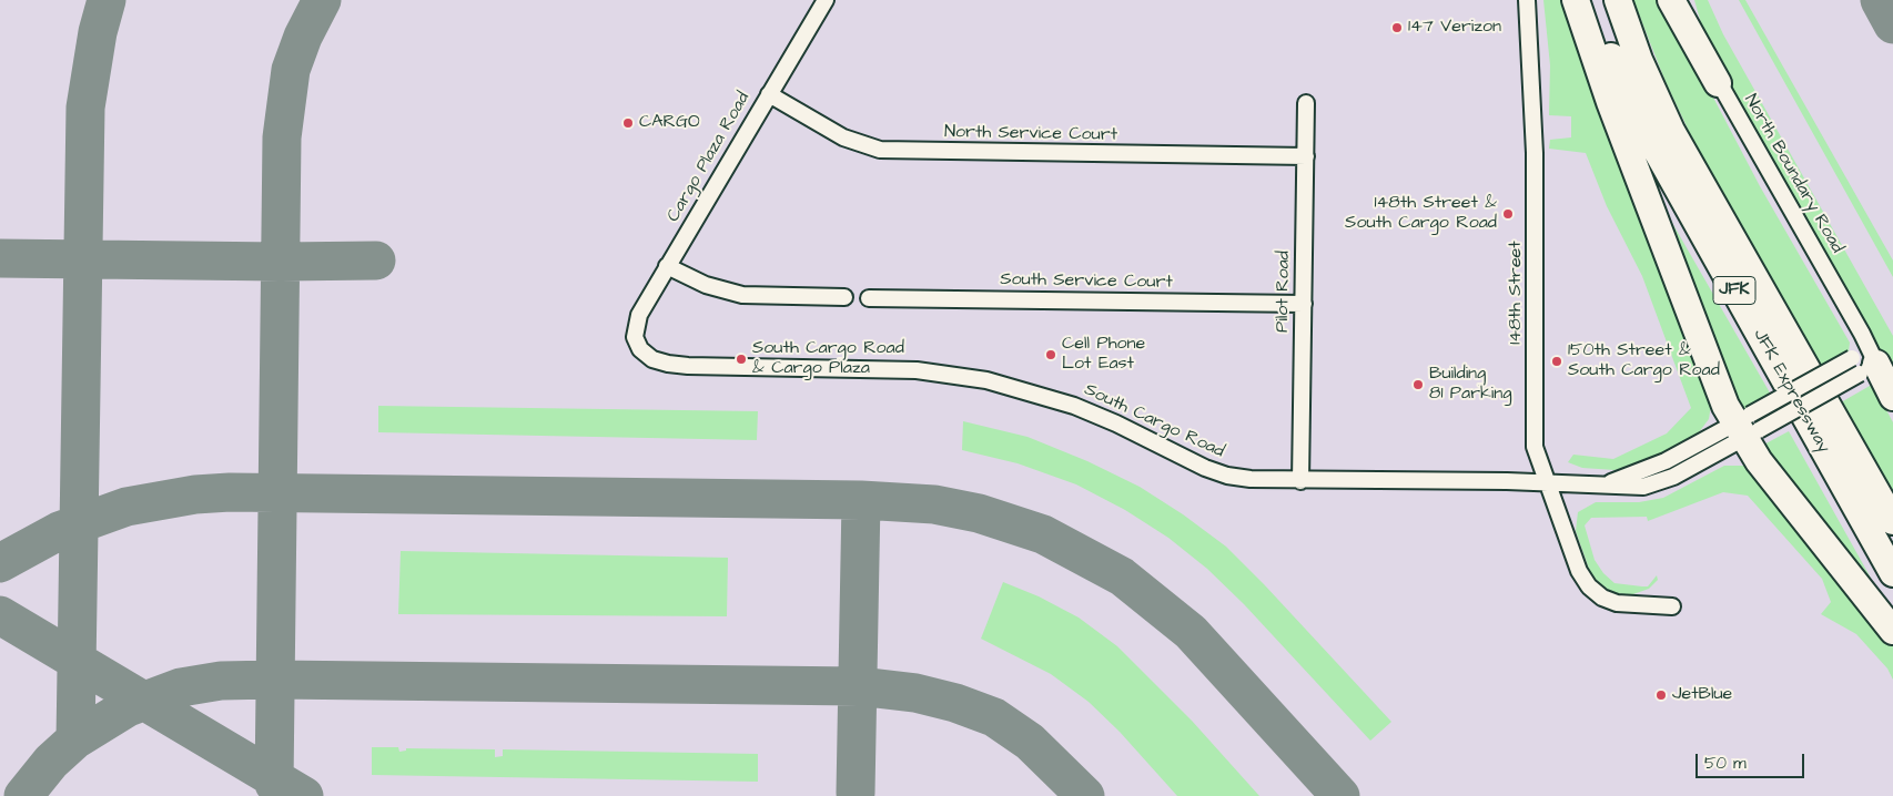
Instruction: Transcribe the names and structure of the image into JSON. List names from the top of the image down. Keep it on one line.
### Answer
{"streets":{"highway":["JFK","JFK Expressway"],"street":["North Service Court","Cargo Plaza Road","North Boundary Road","South Service Court","Pilot Road","148th Street","South Cargo Road"]},"crossings":[["North Service Court","Cargo Plaza Road"],["North Service Court","Pilot Road"],["Cargo Plaza Road","South Cargo Road"],["North Boundary Road","South Cargo Road"],["South Service Court","Pilot Road"],["Pilot Road","South Cargo Road"],["148th Street","South Cargo Road"]],"places":["147 Verizon","CARGO","148th Street & South Cargo Road","Cell Phone Lot East","South Cargo Road & Cargo Plaza","150th Street & South Cargo Road","Building 81 Parking","JetBlue"],"scale_bar":"50 m"}
